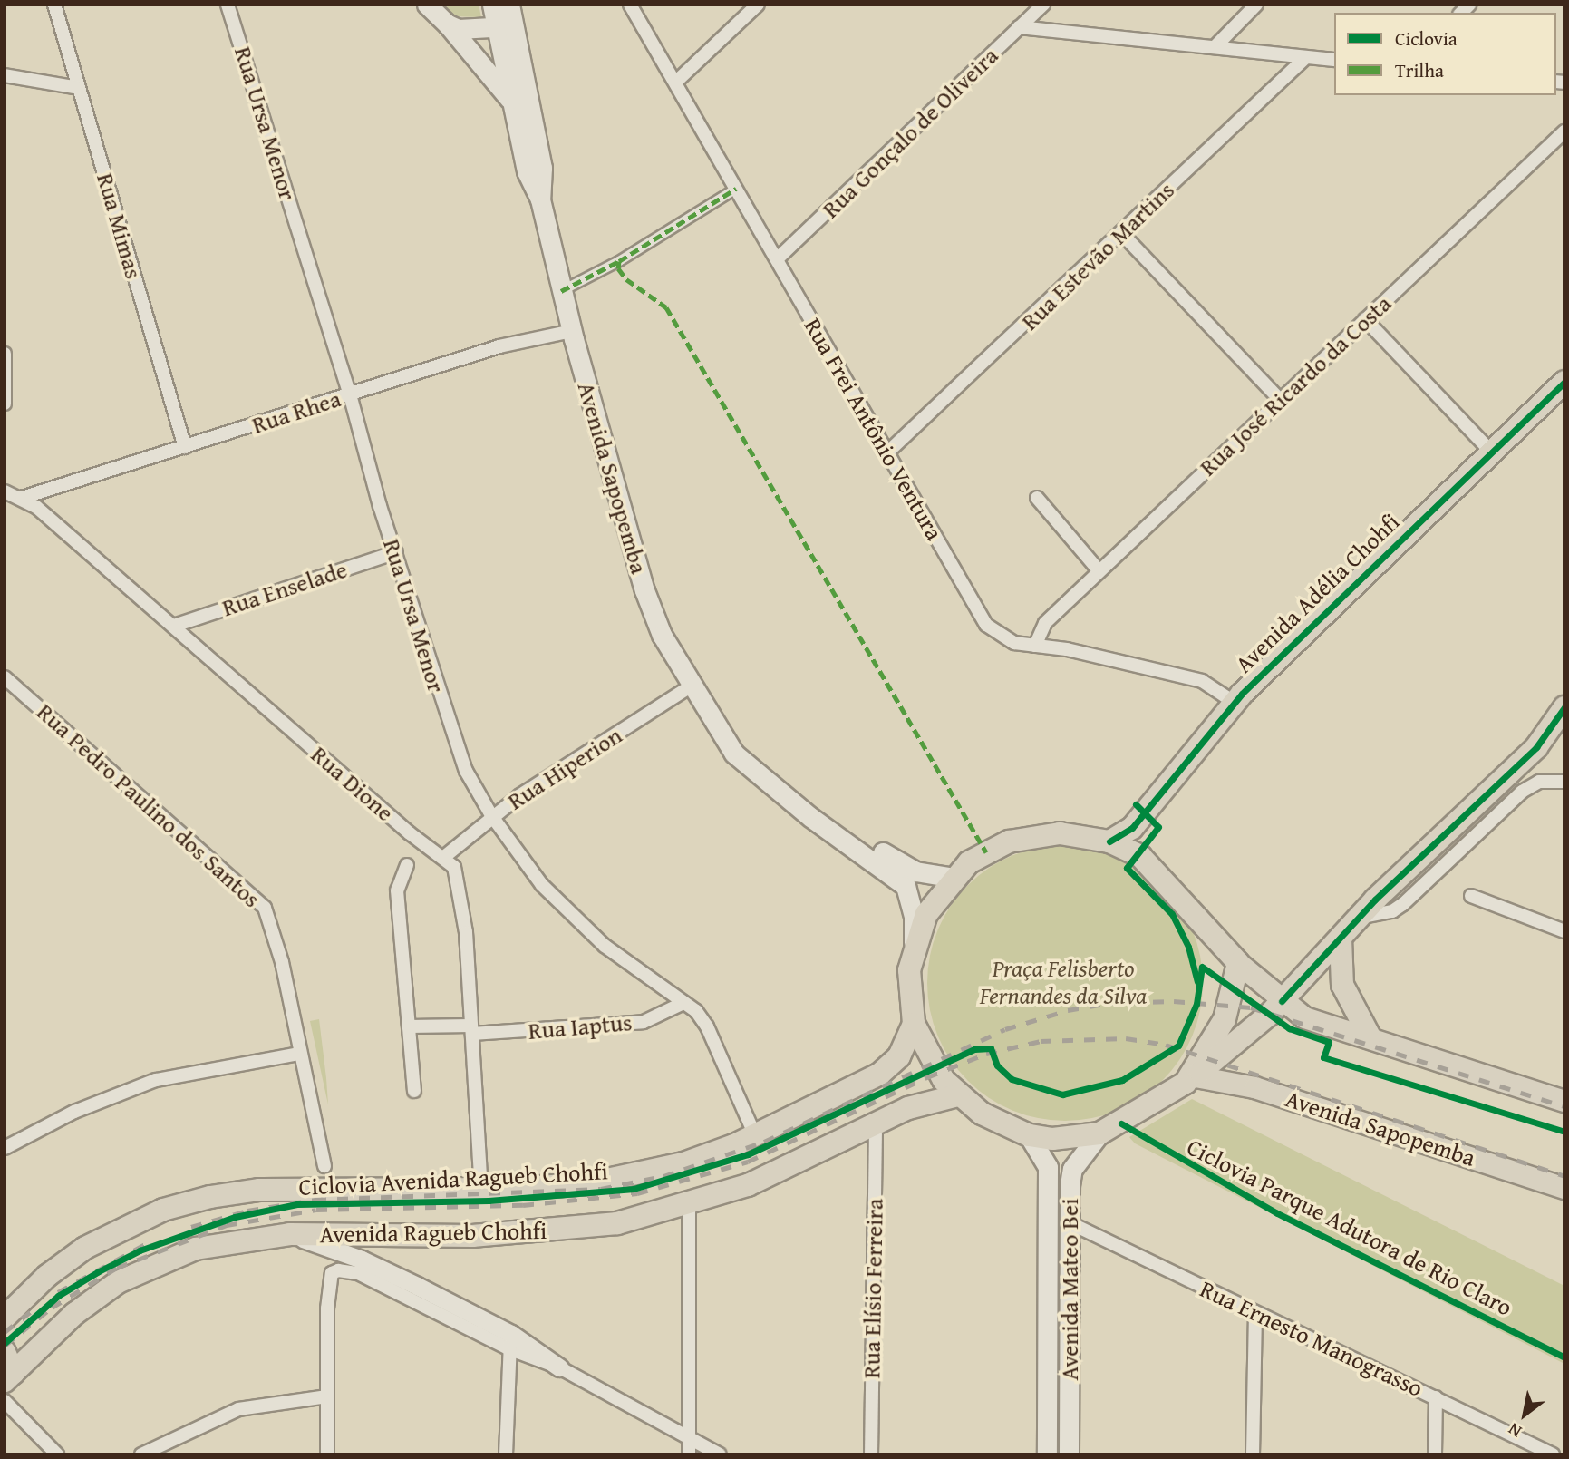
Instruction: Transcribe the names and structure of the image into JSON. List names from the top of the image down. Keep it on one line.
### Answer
{"streets":{"highway":["Avenida Adélia Chohfi","Avenida Ragueb Chohfi"],"main road":["Avenida Sapopemba","Avenida Mateo Bei"],"street":["Rua Ursa Menor","Rua Gonçalo de Oliveira","Rua Mimas","Rua Estevão Martins","Rua José Ricardo da Costa","Rua Rhea","Rua Frei Antônio Ventura","Rua Enselade","Rua Hiperion","Rua Dione","Rua Pedro Paulino dos Santos","Rua Iaptus","Rua Elísio Ferreira","Rua Ernesto Manograsso"],"cycle path":["Ciclovia Avenida Ragueb Chohfi","Ciclovia Parque Adutora de Rio Claro"]},"crossings":[["Rua Ursa Menor","Rua Rhea"],["Rua Ursa Menor","Rua Enselade"],["Rua Ursa Menor","Rua Hiperion"],["Rua Ursa Menor","Rua Iaptus"],["Rua Ursa Menor","Avenida Ragueb Chohfi"],["Rua Gonçalo de Oliveira","Rua Frei Antônio Ventura"],["Rua Mimas","Rua Rhea"],["Rua Estevão Martins","Rua Frei Antônio Ventura"],["Rua José Ricardo da Costa","Rua Frei Antônio Ventura"],["Rua Rhea","Avenida Sapopemba"],["Rua Rhea","Rua Dione"],["Rua Frei Antônio Ventura","Avenida Adélia Chohfi"],["Avenida Sapopemba","Rua Hiperion"],["Rua Enselade","Rua Dione"],["Rua Hiperion","Rua Dione"],["Rua Dione","Rua Iaptus"],["Rua Dione","Avenida Ragueb Chohfi"],["Avenida Ragueb Chohfi","Rua Elísio Ferreira"],["Avenida Mateo Bei","Rua Ernesto Manograsso"]],"parks":["Praça Felisberto Fernandes da Silva"],"legend":["Ciclovia","Trilha"],"north":"bottom left"}
